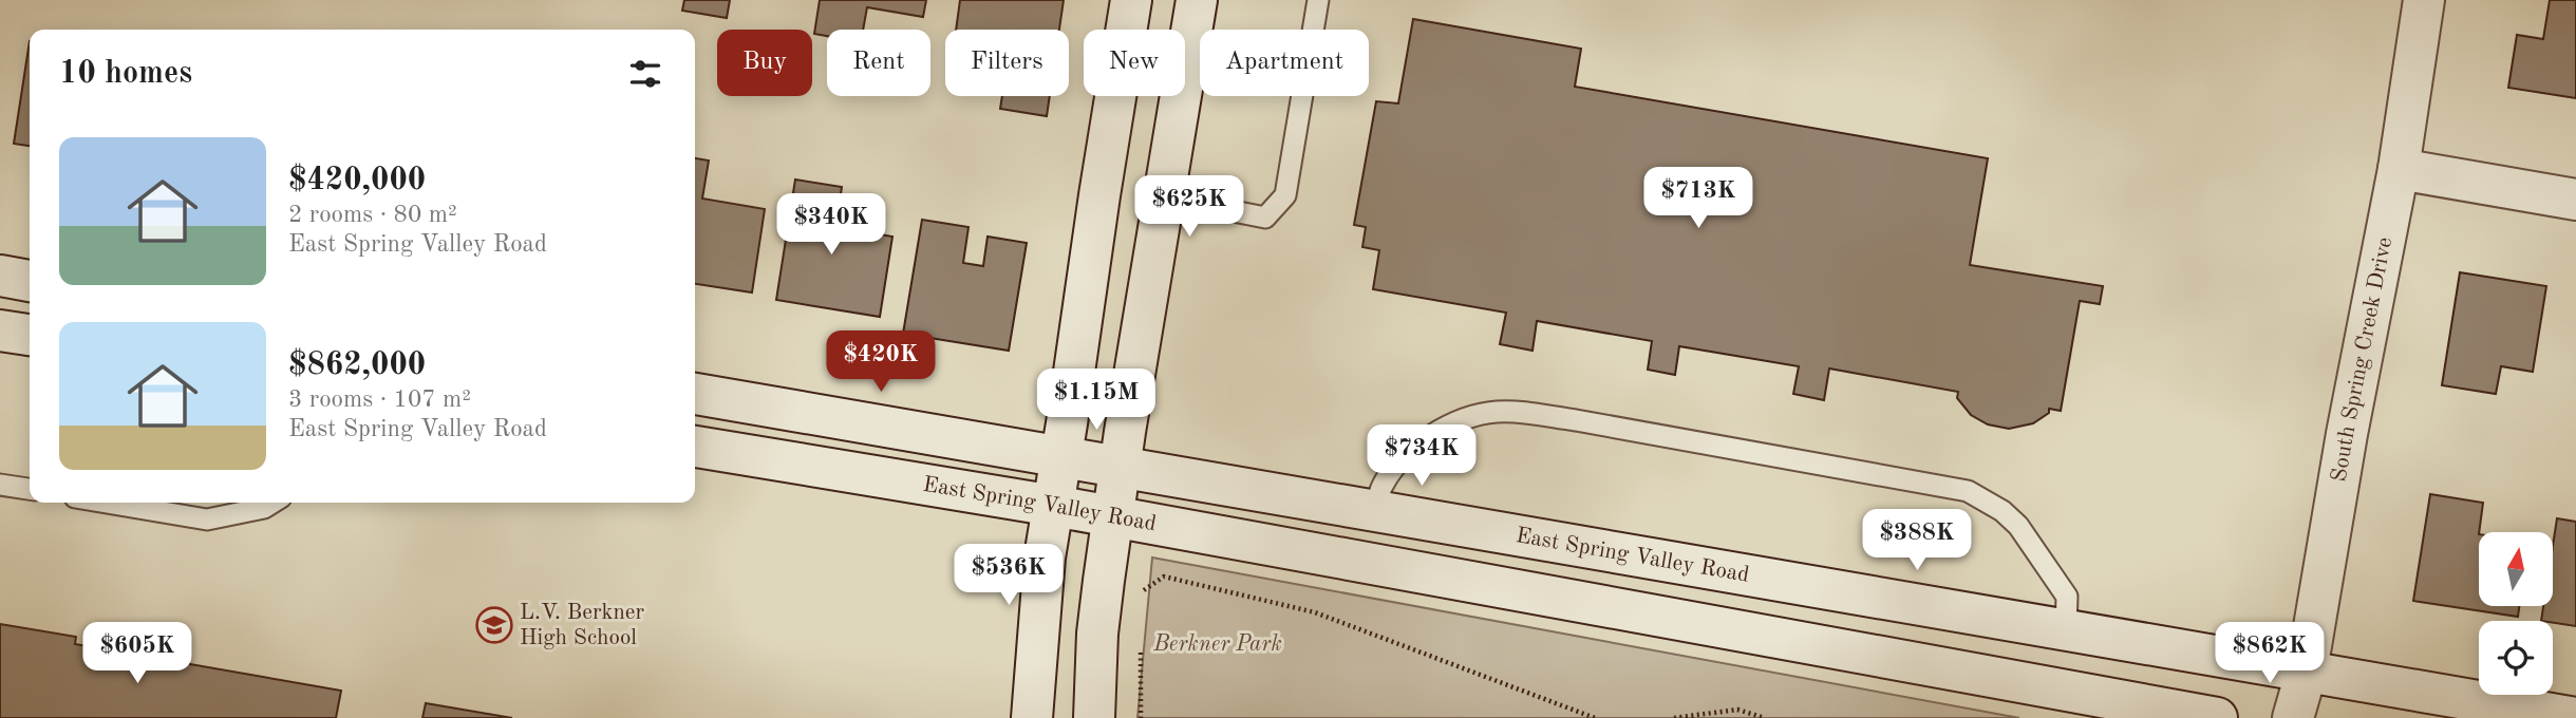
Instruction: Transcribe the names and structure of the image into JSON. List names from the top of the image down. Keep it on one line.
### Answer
{"streets":{"street":["South Spring Creek Drive","East Spring Valley Road"]},"crossings":[["South Spring Creek Drive","East Spring Valley Road"]],"parks":["Berkner Park"],"places":{"school or university":["L.V. Berkner High School"]},"north":"top","page":{"chip":["Buy","Rent","Filters","New","Apartment"],"heading":"10 homes","list":[{"name":"$420,000","note":"2 rooms · 80 m² · East Spring Valley Road"},{"name":"$862,000","note":"3 rooms · 107 m² · East Spring Valley Road"}],"price":["$713K","$625K","$340K","$420K","$1.15M","$734K","$388K","$536K","$605K","$862K"]}}
